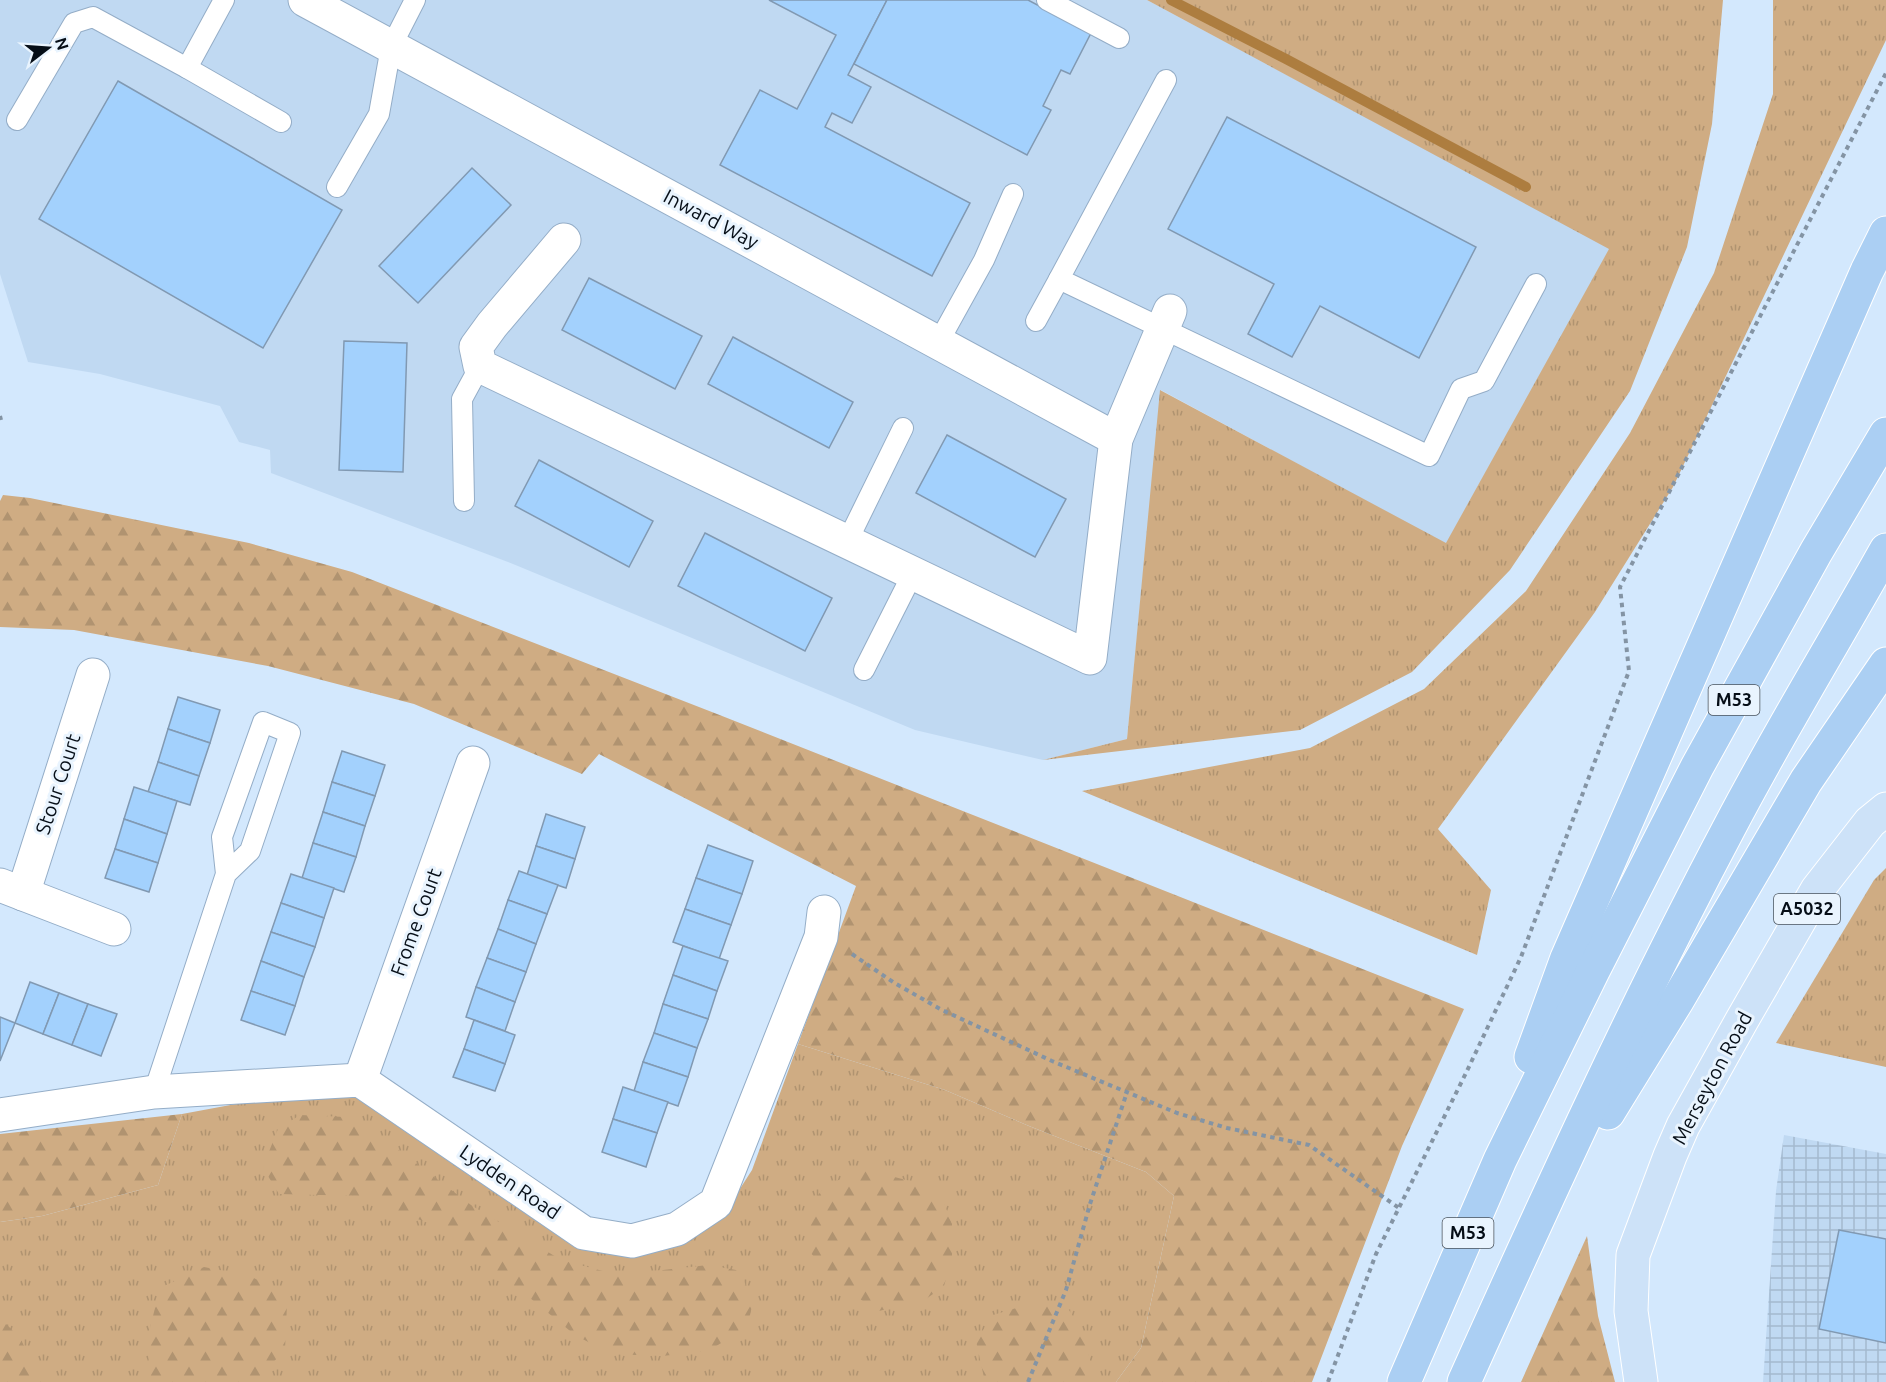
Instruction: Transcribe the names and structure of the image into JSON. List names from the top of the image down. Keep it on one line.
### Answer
{"streets":{"highway":["M53"],"main road":["A5032","Merseyton Road"],"street":["Inward Way","Stour Court","Frome Court","Lydden Road"]},"crossings":[["Frome Court","Lydden Road"]],"north":"right"}
